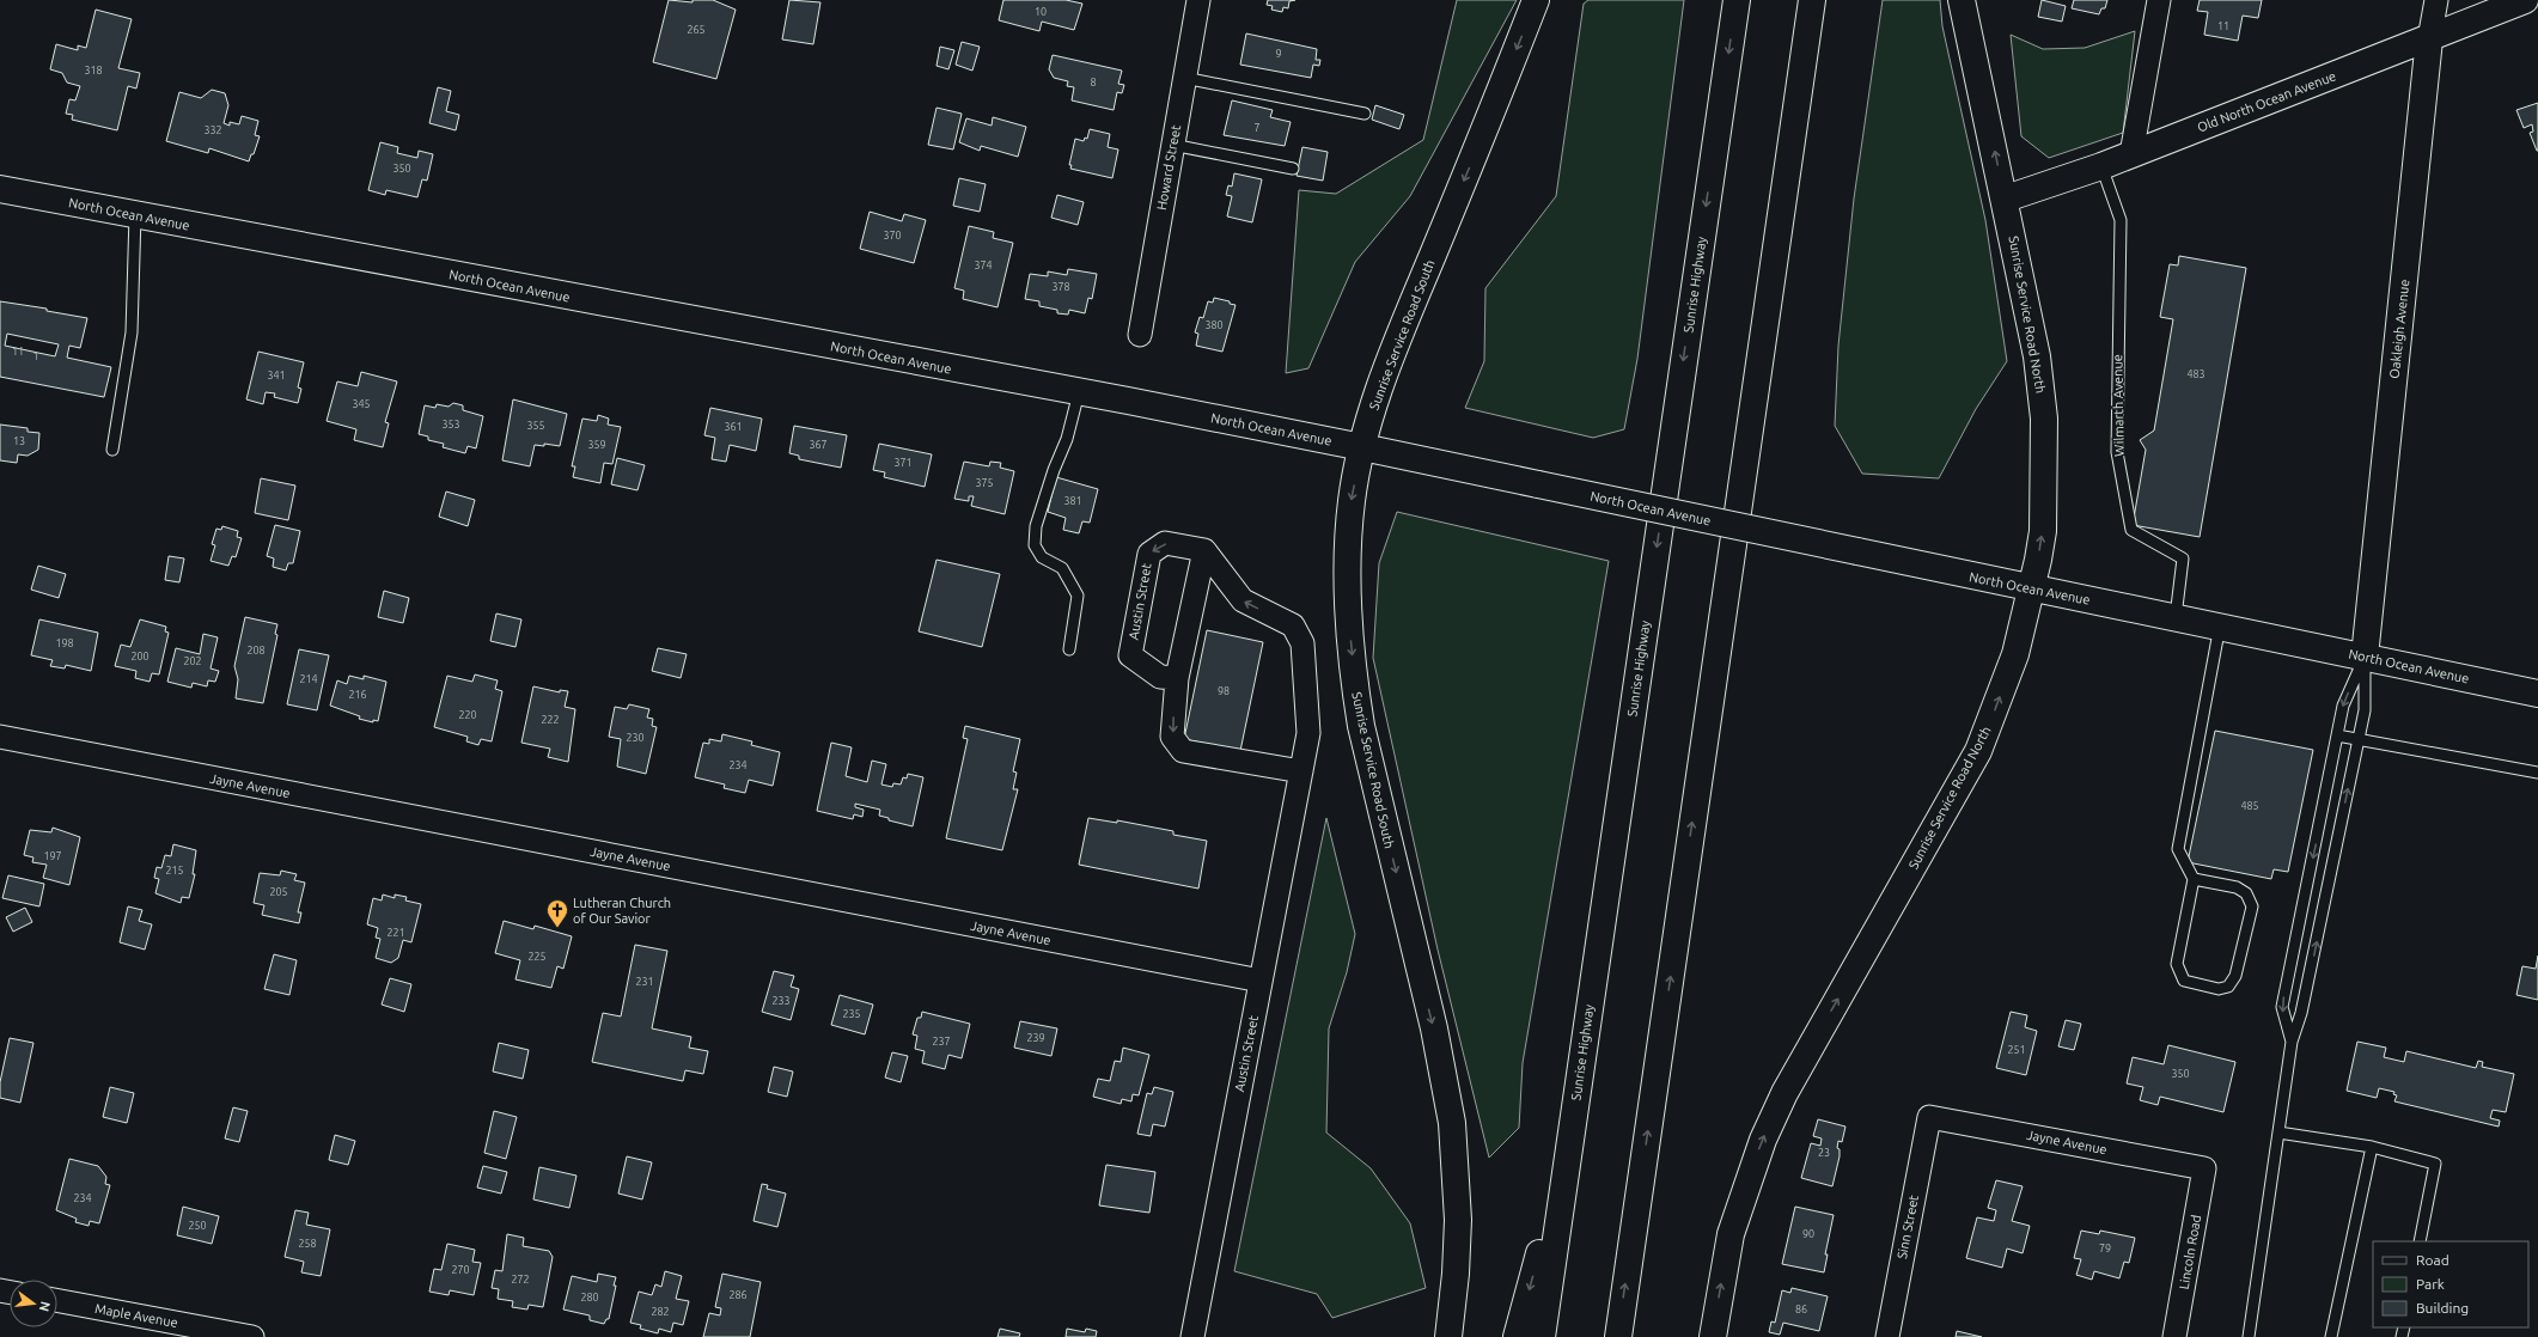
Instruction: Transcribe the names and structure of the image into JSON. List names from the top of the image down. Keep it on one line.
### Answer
{"streets":{"main road":["Old North Ocean Avenue","North Ocean Avenue","Sunrise Highway","Sunrise Service Road North","Oakleigh Avenue","Sunrise Service Road South"],"street":["Howard Street","Austin Street","Jayne Avenue","Sinn Street","Lincoln Road","Maple Avenue"],"lane":["Wilmarth Avenue"]},"crossings":[["Old North Ocean Avenue","Sunrise Service Road North"],["Old North Ocean Avenue","Oakleigh Avenue"],["Old North Ocean Avenue","Wilmarth Avenue"],["North Ocean Avenue","Sunrise Service Road North"],["North Ocean Avenue","Oakleigh Avenue"],["North Ocean Avenue","Sunrise Service Road South"],["North Ocean Avenue","Wilmarth Avenue"],["Austin Street","Jayne Avenue"],["Jayne Avenue","Sinn Street"],["Jayne Avenue","Lincoln Road"]],"places":{"church":["Lutheran Church of Our Savior"]},"house_numbers":["10","11","265","9","318","8","7","332","350","370","374","378","380","11","1","483","341","345","353","355","361","13","359","367","371","375","381","198","208","200","202","214","98","216","220","222","230","234","485","197","215","205","221","225","231","233","235","239","237","251","350","23","234","250","90","258","79","270","272","286","280","86","282"],"legend":["Road","Park","Building"],"north":"right"}
